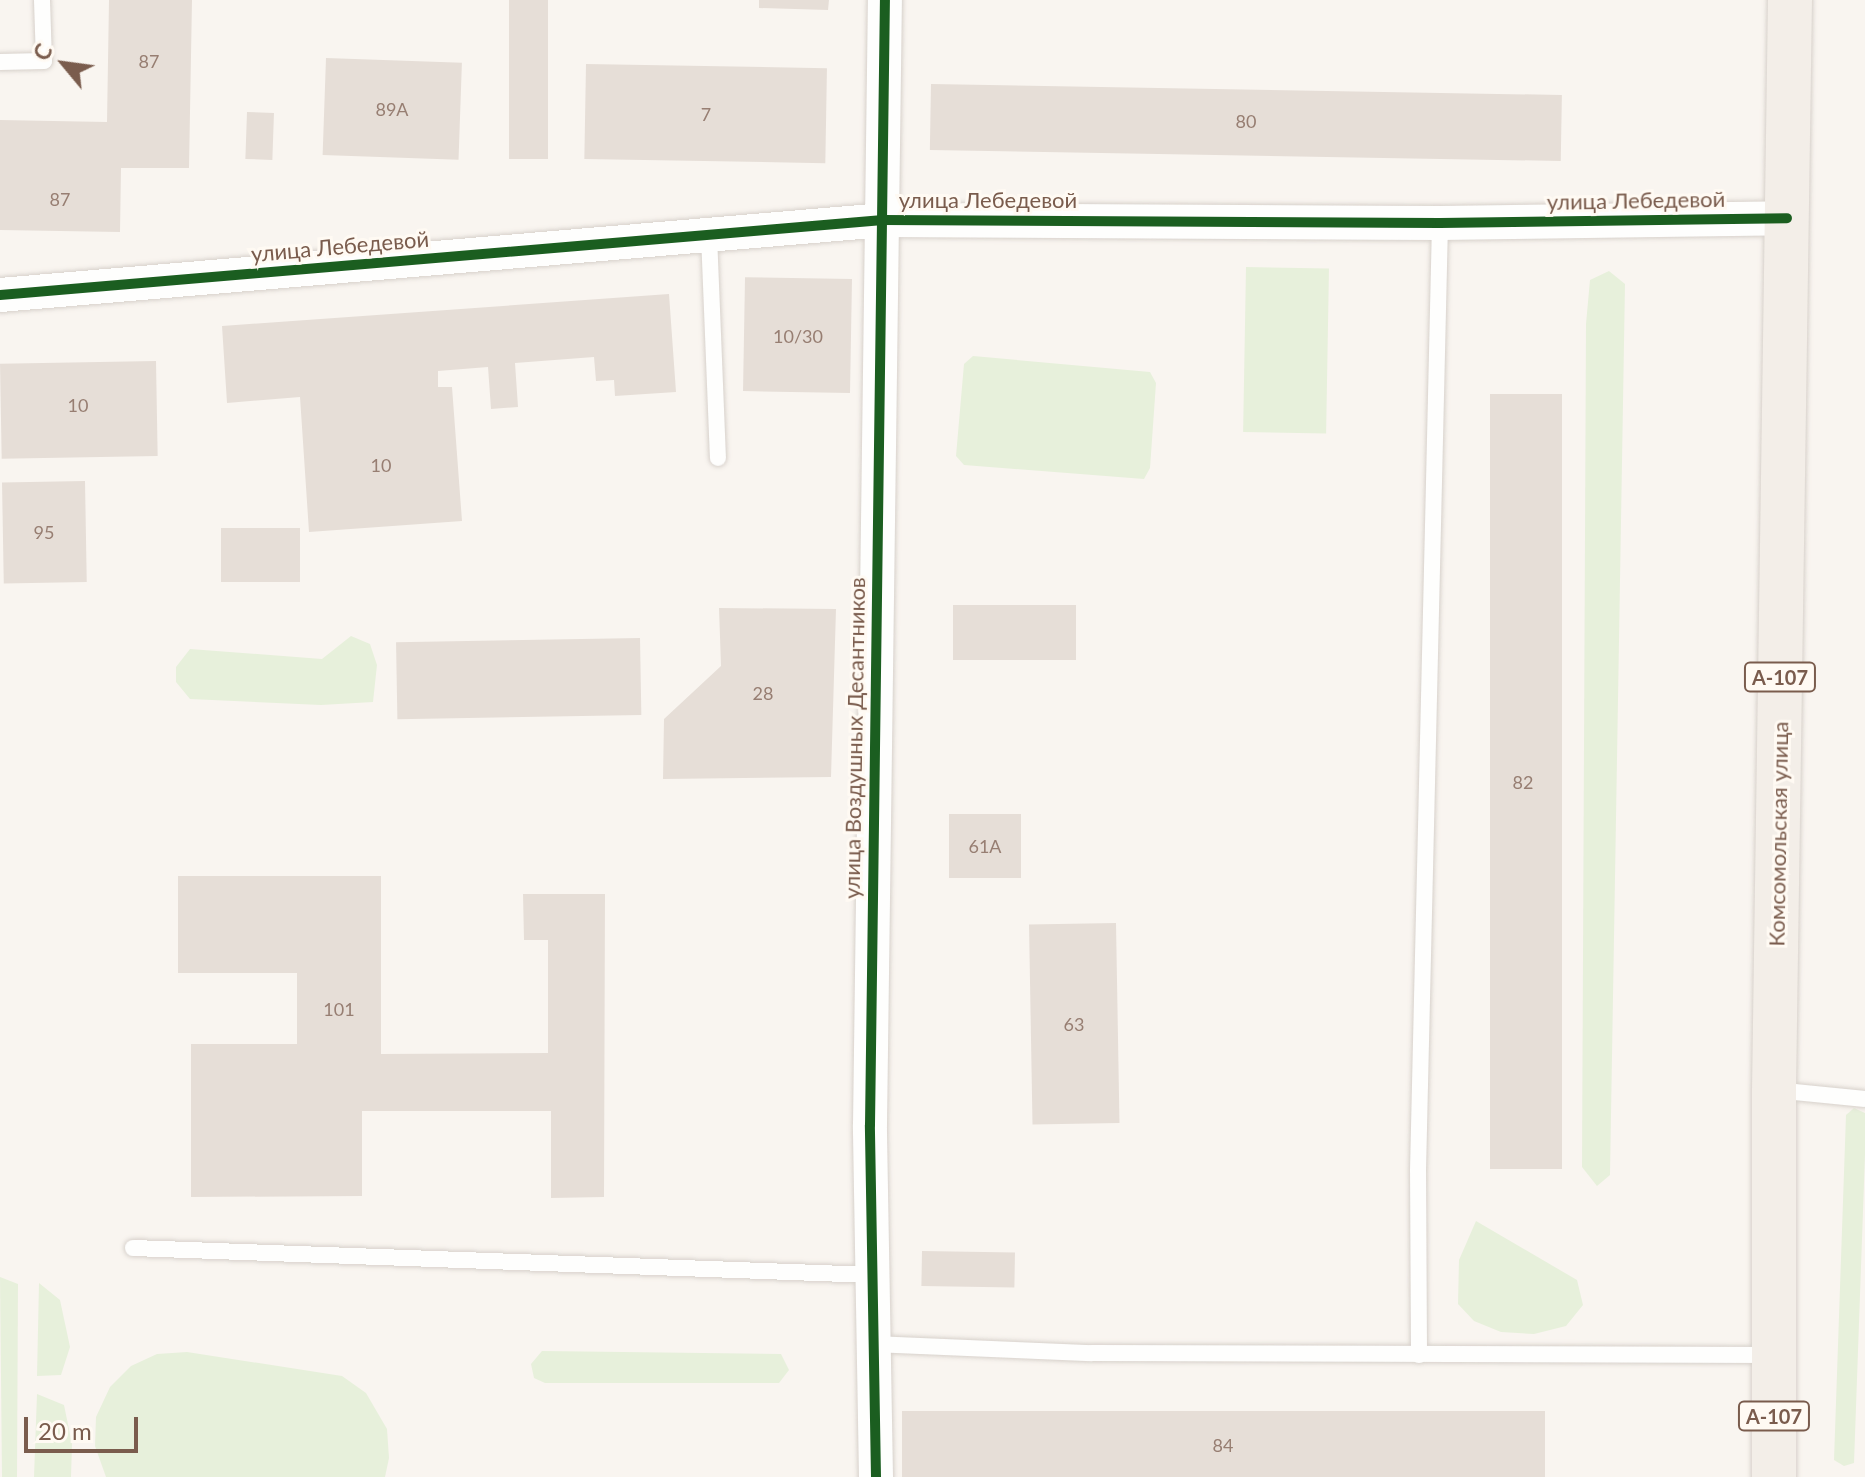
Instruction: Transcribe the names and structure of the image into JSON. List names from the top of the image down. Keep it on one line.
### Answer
{"streets":{"main road":["А-107","Комсомольская улица"],"street":["улица Лебедевой","улица Воздушных Десантников"]},"crossings":[["улица Лебедевой","улица Воздушных Десантников"],["улица Лебедевой","Комсомольская улица"]],"house_numbers":["87","89А","7","80","87","10/30","10","10","95","28","82","61А","101","63","84"],"scale_bar":"20 m","north":"top left"}
